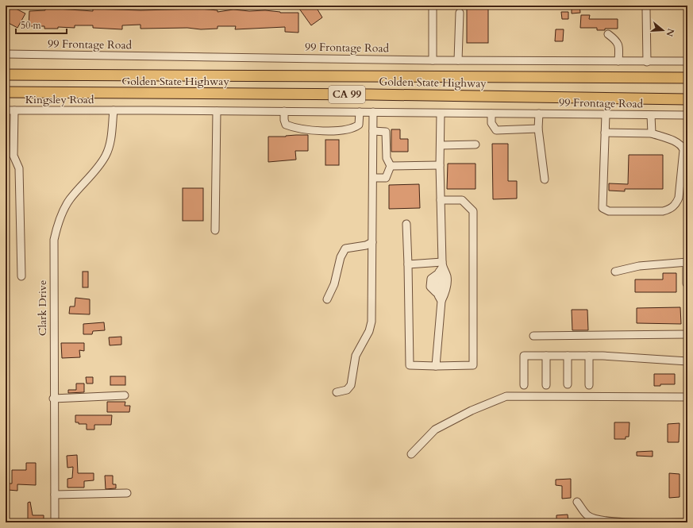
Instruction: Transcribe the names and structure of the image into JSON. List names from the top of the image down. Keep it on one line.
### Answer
{"streets":{"highway":["Golden State Highway","CA 99"],"street":["99 Frontage Road","Kingsley Road","Clark Drive"]},"crossings":[["99 Frontage Road","Kingsley Road"],["99 Frontage Road","Clark Drive"],["Kingsley Road","Clark Drive"]],"scale_bar":"50 m","north":"right"}
